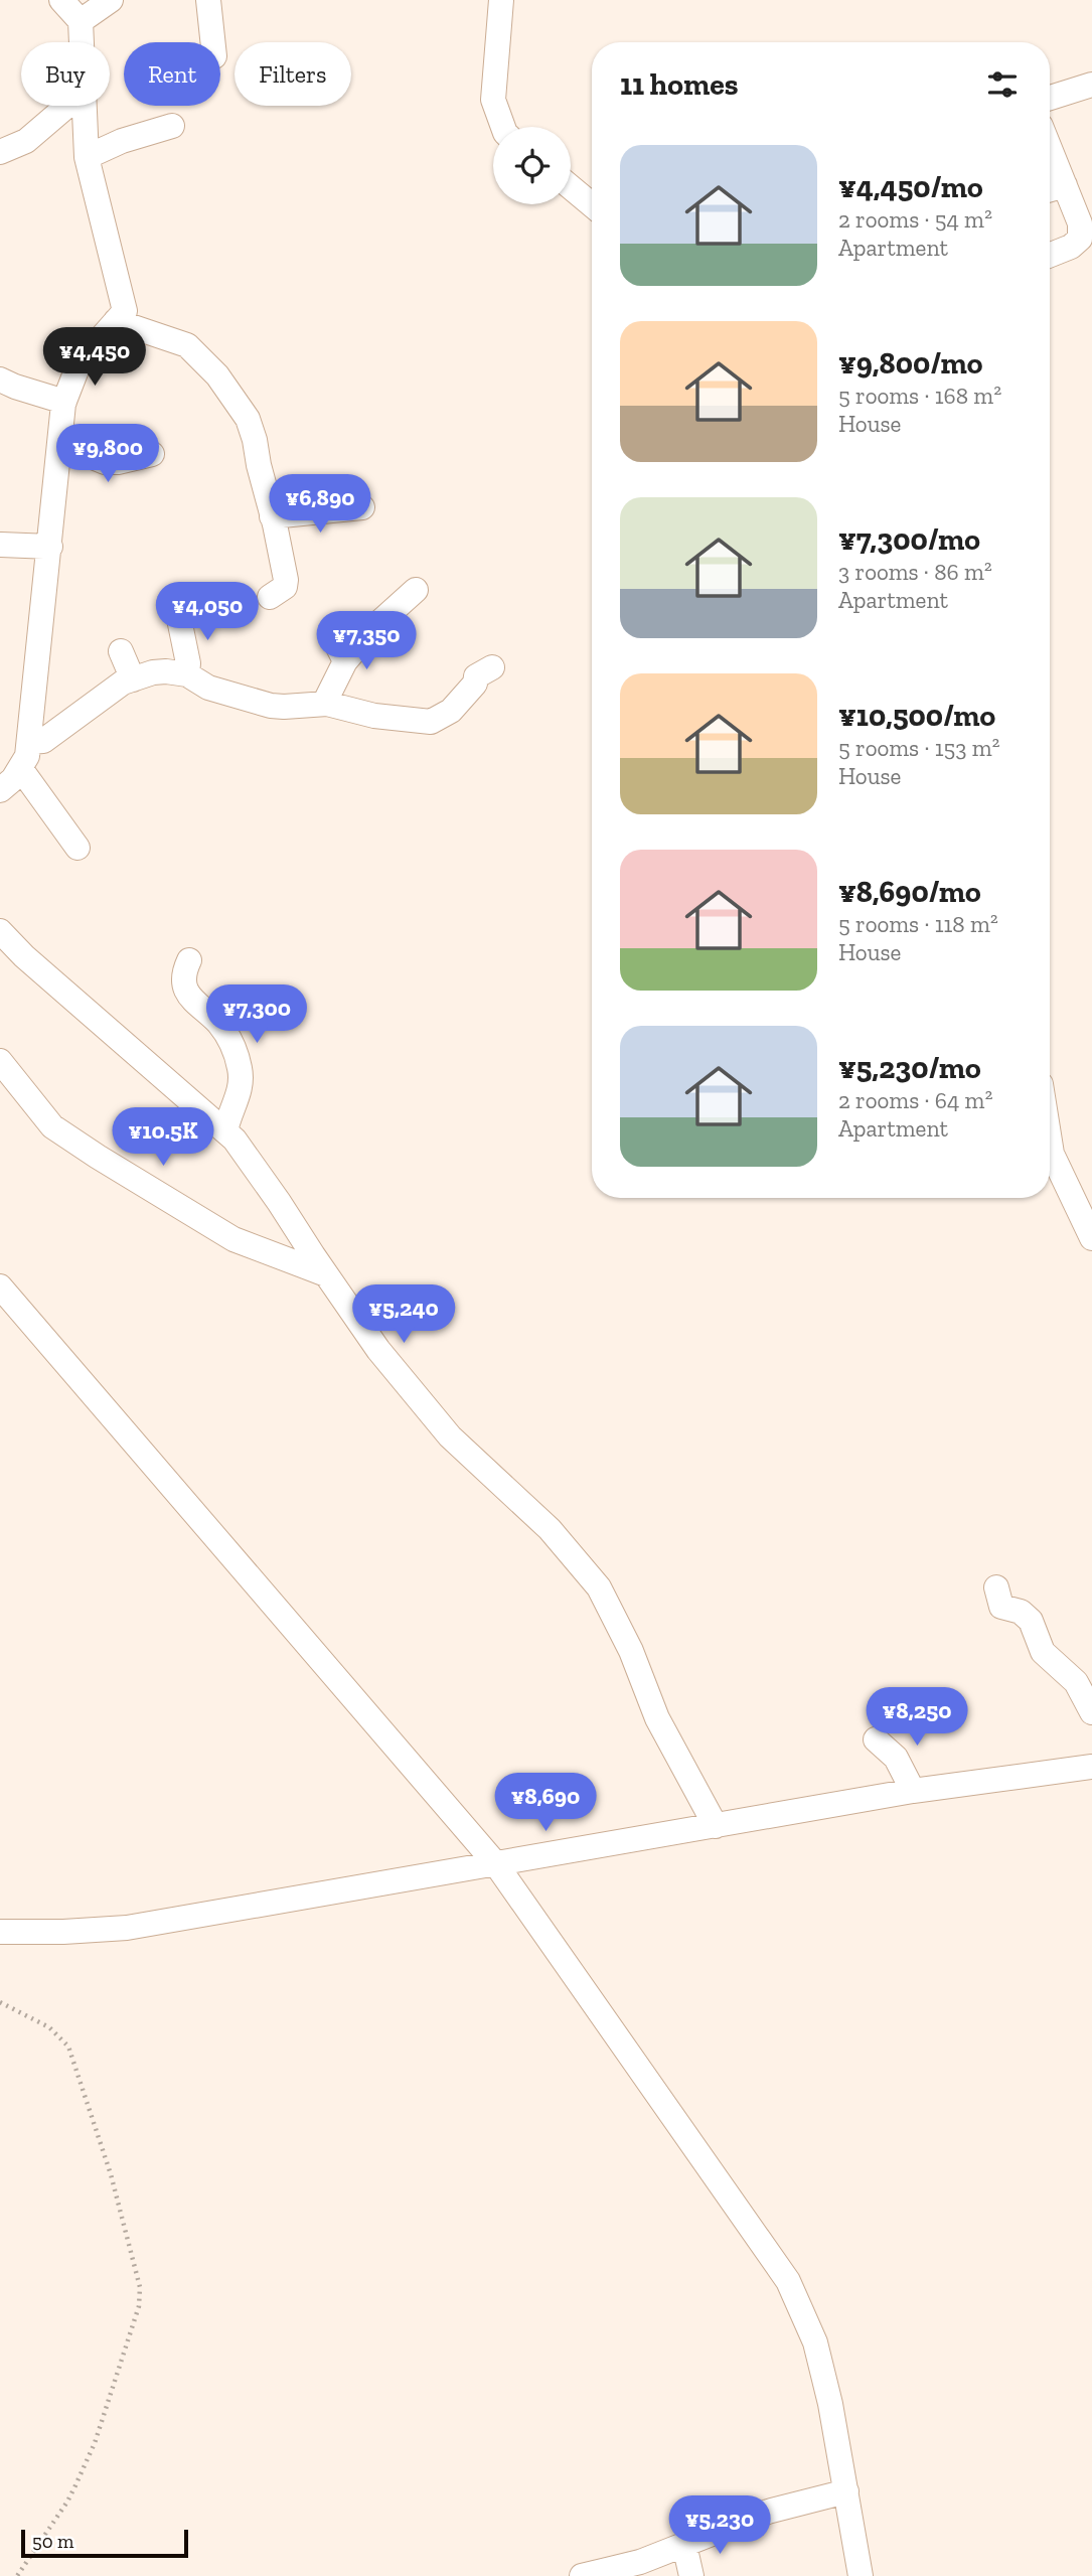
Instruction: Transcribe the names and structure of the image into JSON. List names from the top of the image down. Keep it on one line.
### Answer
{"scale_bar":"50 m","page":{"chip":["Buy","Rent","Filters"],"heading":"11 homes","list":[{"name":"¥4,450/mo","note":"2 rooms · 54 m² · Apartment"},{"name":"¥9,800/mo","note":"5 rooms · 168 m² · House"},{"name":"¥7,300/mo","note":"3 rooms · 86 m² · Apartment"},{"name":"¥10,500/mo","note":"5 rooms · 153 m² · House"},{"name":"¥8,690/mo","note":"5 rooms · 118 m² · House"},{"name":"¥5,230/mo","note":"2 rooms · 64 m² · Apartment"}],"price":["¥4,450","¥9,800","¥6,890","¥4,050","¥7,350","¥7,300","¥10.5K","¥5,240","¥8,250","¥8,690","¥5,230"],"scale":"50 m"}}
